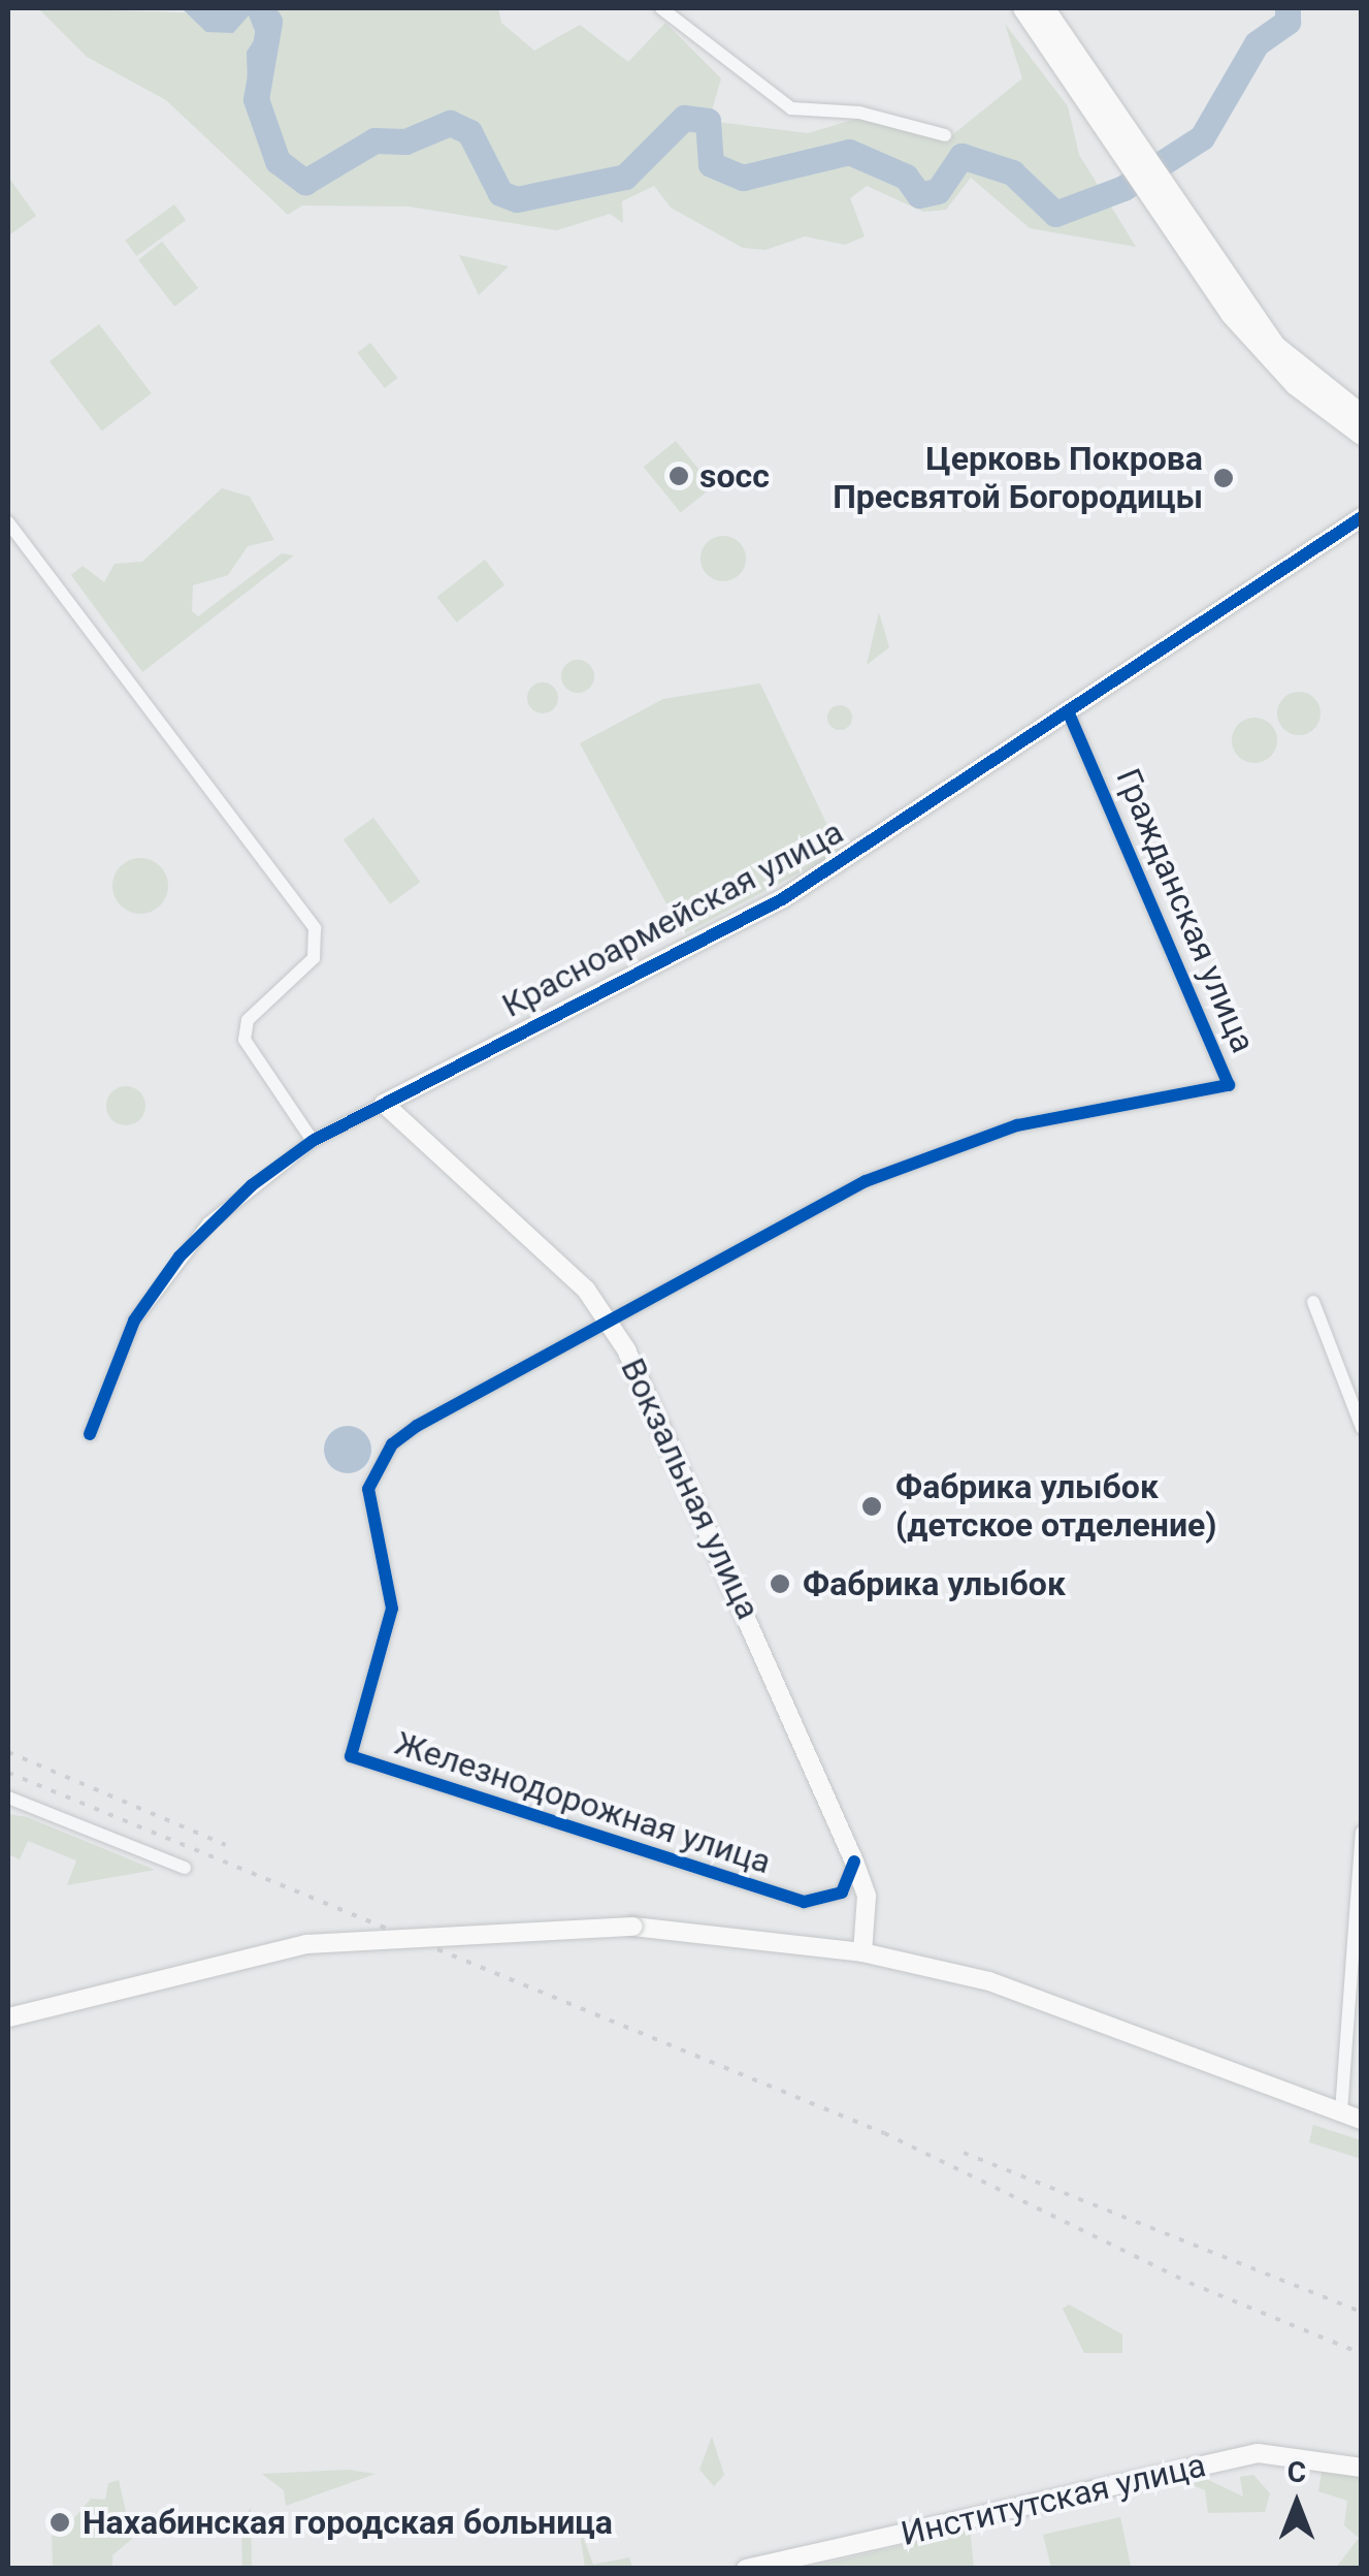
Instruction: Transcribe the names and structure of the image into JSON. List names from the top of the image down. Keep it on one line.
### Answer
{"streets":{"street":["Гражданская улица","Красноармейская улица","Вокзальная улица","Железнодорожная улица","Институтская улица"]},"crossings":[["Гражданская улица","Красноармейская улица"],["Гражданская улица","Вокзальная улица"],["Гражданская улица","Железнодорожная улица"],["Красноармейская улица","Вокзальная улица"],["Вокзальная улица","Железнодорожная улица"]],"places":["socc","Церковь Покрова Пресвятой Богородицы","Фабрика улыбок (детское отделение)","Фабрика улыбок","Нахабинская городская больница"],"north":"top"}
